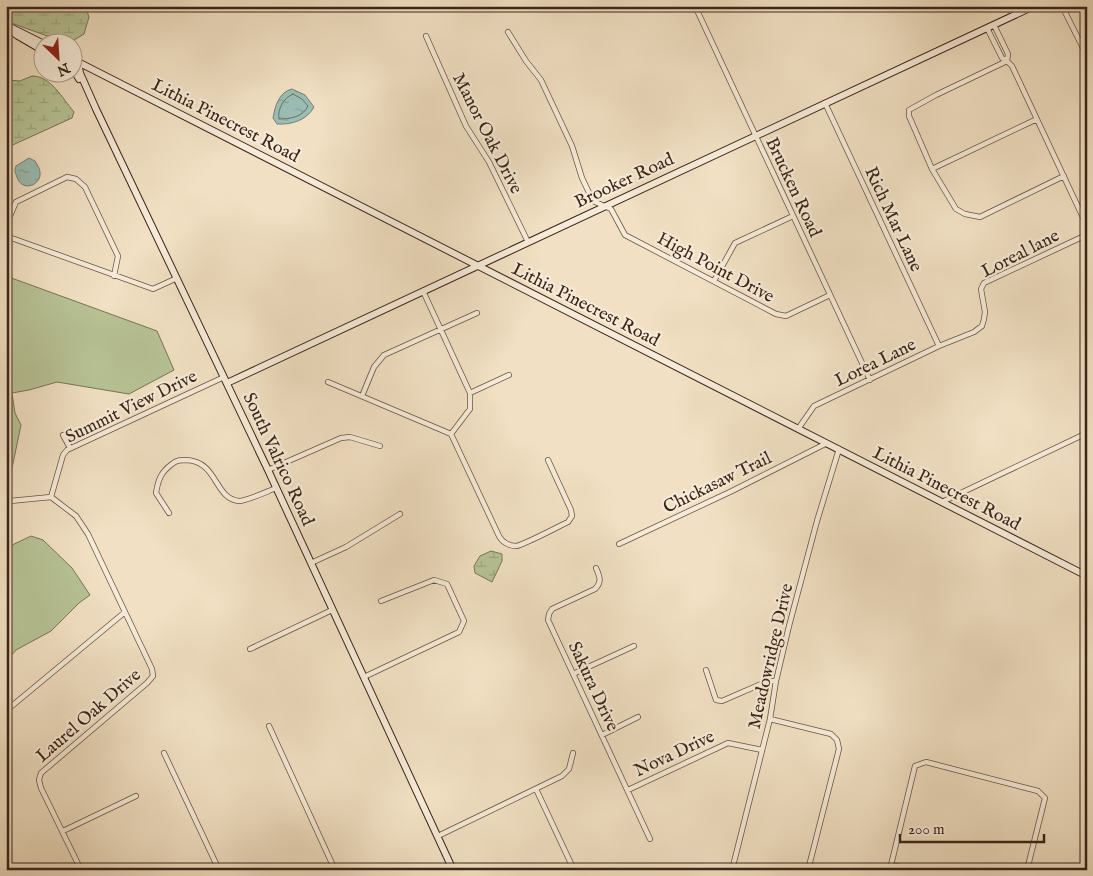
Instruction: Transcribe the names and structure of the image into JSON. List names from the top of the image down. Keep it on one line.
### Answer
{"streets":{"street":["Lithia Pinecrest Road","Manor Oak Drive","Brooker Road","Brucken Road","Rich Mar Lane","Loreal lane","High Point Drive","Lorea Lane","Summit View Drive","South Valrico Road","Chickasaw Trail","Meadowridge Drive","Sakura Drive","Laurel Oak Drive","Nova Drive"]},"crossings":[["Lithia Pinecrest Road","Brooker Road"],["Lithia Pinecrest Road","Lorea Lane"],["Lithia Pinecrest Road","Chickasaw Trail"],["Lithia Pinecrest Road","Meadowridge Drive"],["Manor Oak Drive","Brooker Road"],["Brooker Road","Brucken Road"],["Brooker Road","Rich Mar Lane"],["Brooker Road","High Point Drive"],["Brooker Road","Summit View Drive"],["Brooker Road","South Valrico Road"],["Brucken Road","High Point Drive"],["Brucken Road","Lorea Lane"],["Rich Mar Lane","Lorea Lane"],["Loreal lane","Lorea Lane"],["Summit View Drive","South Valrico Road"],["Summit View Drive","Laurel Oak Drive"],["Meadowridge Drive","Nova Drive"],["Sakura Drive","Nova Drive"]],"scale_bar":"200 m","north":"bottom right"}
